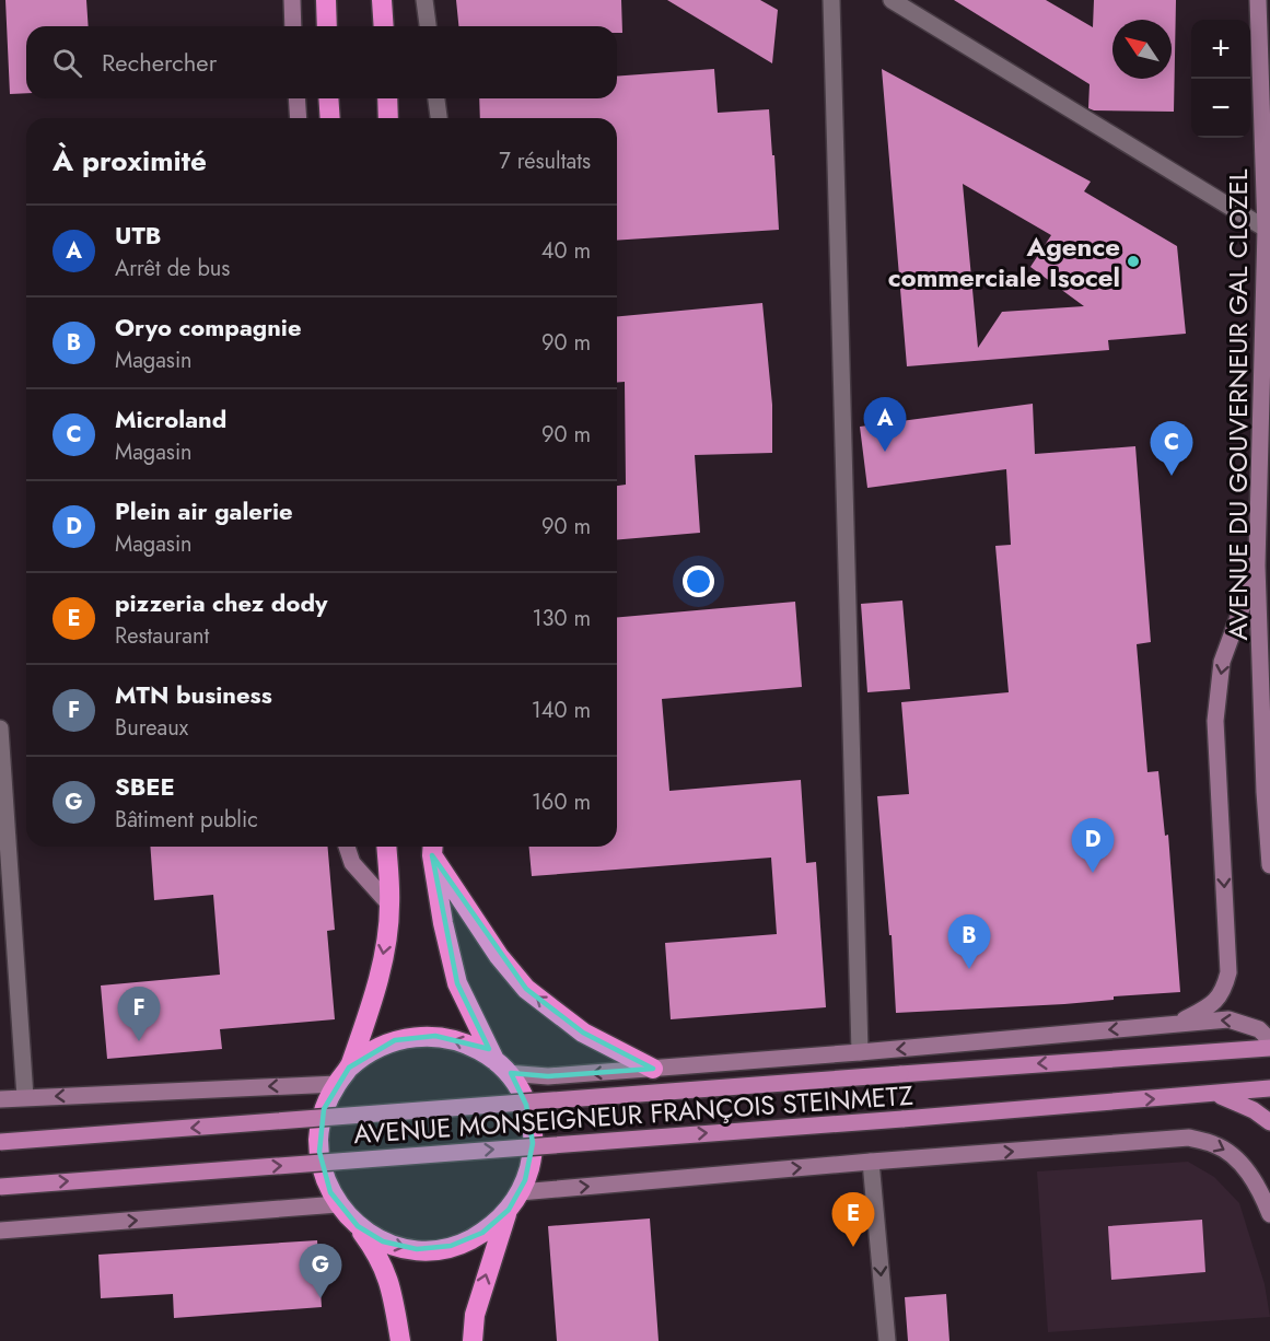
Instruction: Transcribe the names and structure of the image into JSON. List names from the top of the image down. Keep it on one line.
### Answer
{"streets":{"main road":["AVENUE DU GOUVERNEUR GAL CLOZEL","AVENUE MONSEIGNEUR FRANÇOIS STEINMETZ"]},"places":["Agence commerciale Isocel"],"north":"top left","page":{"map_buttons":["+","−"],"search":"Rechercher","heading":["À proximité","7 résultats"],"list":[{"mark":"A","name":"UTB","note":"Arrêt de bus","value":"40 m"},{"mark":"B","name":"Oryo compagnie","note":"Magasin","value":"90 m"},{"mark":"C","name":"Microland","note":"Magasin","value":"90 m"},{"mark":"D","name":"Plein air galerie","note":"Magasin","value":"90 m"},{"mark":"E","name":"pizzeria chez dody","note":"Restaurant","value":"130 m"},{"mark":"F","name":"MTN business","note":"Bureaux","value":"140 m"},{"mark":"G","name":"SBEE","note":"Bâtiment public","value":"160 m"}],"pins":["A","C","D","B","F","E","G"]}}
